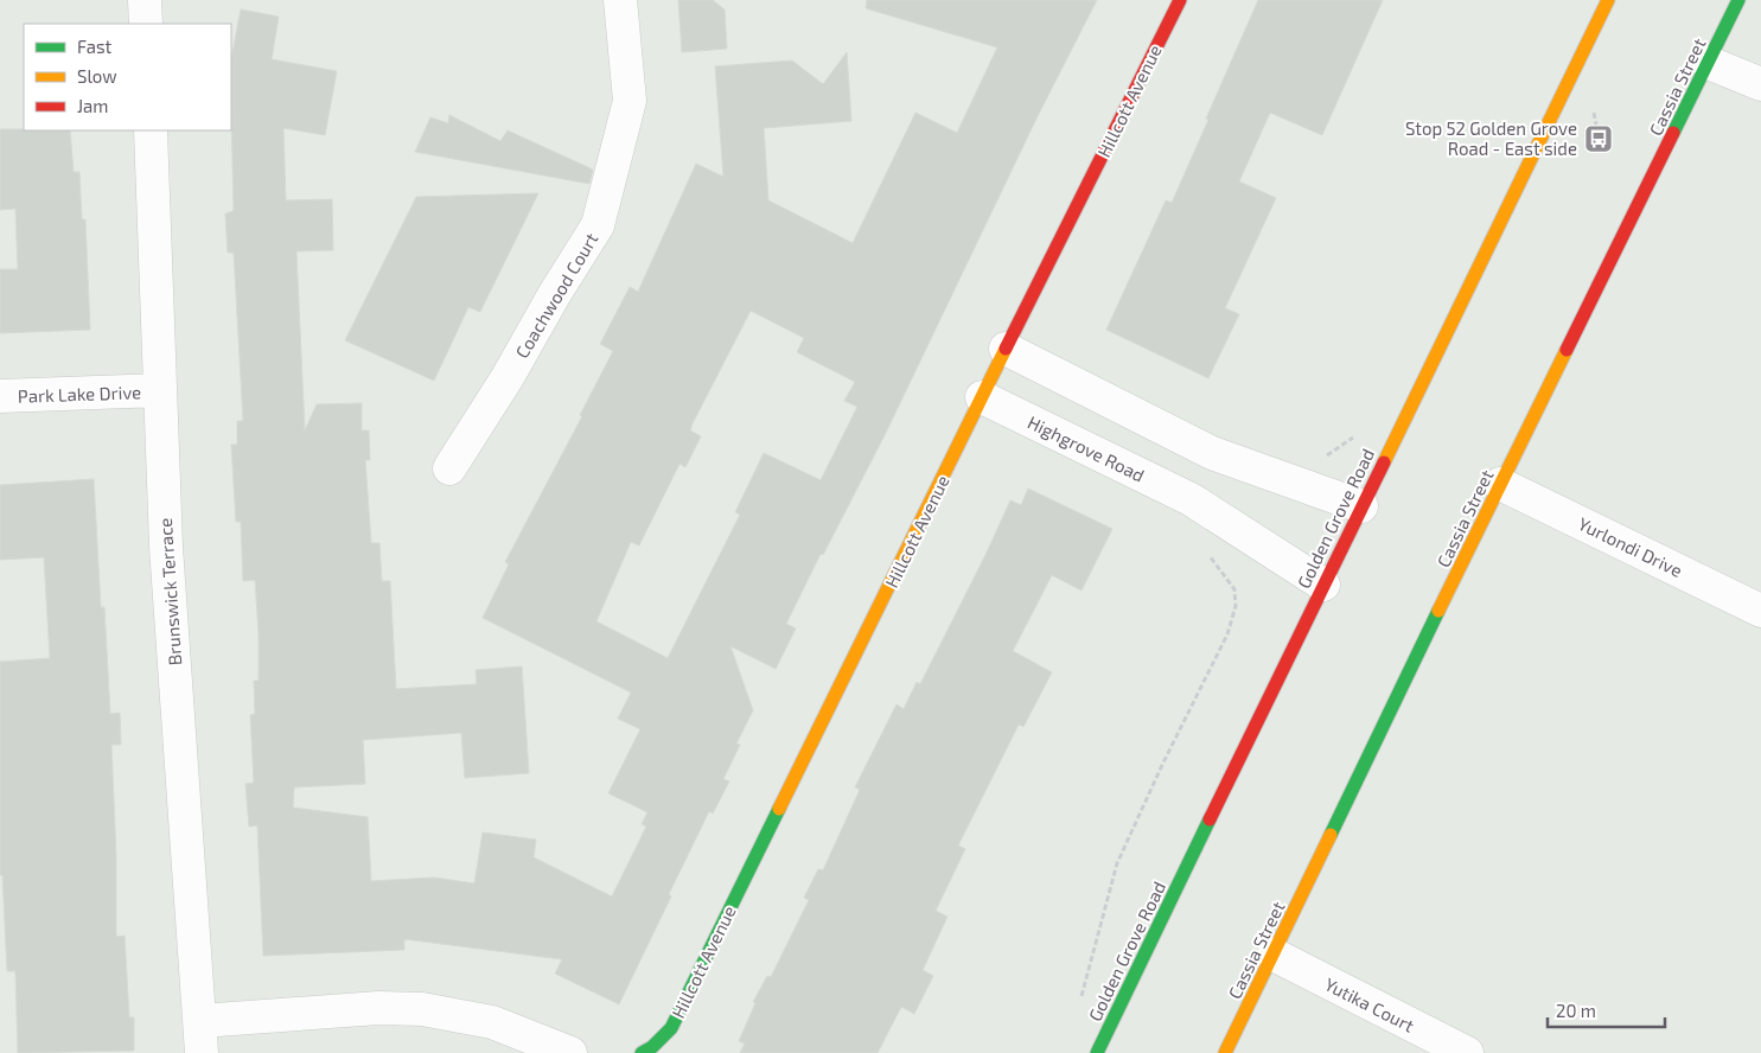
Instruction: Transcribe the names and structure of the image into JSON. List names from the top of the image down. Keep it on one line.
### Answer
{"streets":{"street":["Cassia Street","Hillcott Avenue","Coachwood Court","Park Lake Drive","Highgrove Road","Golden Grove Road","Yurlondi Drive","Brunswick Terrace","Yutika Court"]},"crossings":[["Cassia Street","Yurlondi Drive"],["Cassia Street","Yutika Court"],["Hillcott Avenue","Highgrove Road"],["Park Lake Drive","Brunswick Terrace"],["Highgrove Road","Golden Grove Road"]],"places":{"bus stop":["Stop 52 Golden Grove Road - East side"]},"legend":["Fast","Slow","Jam"],"scale_bar":"20 m"}
